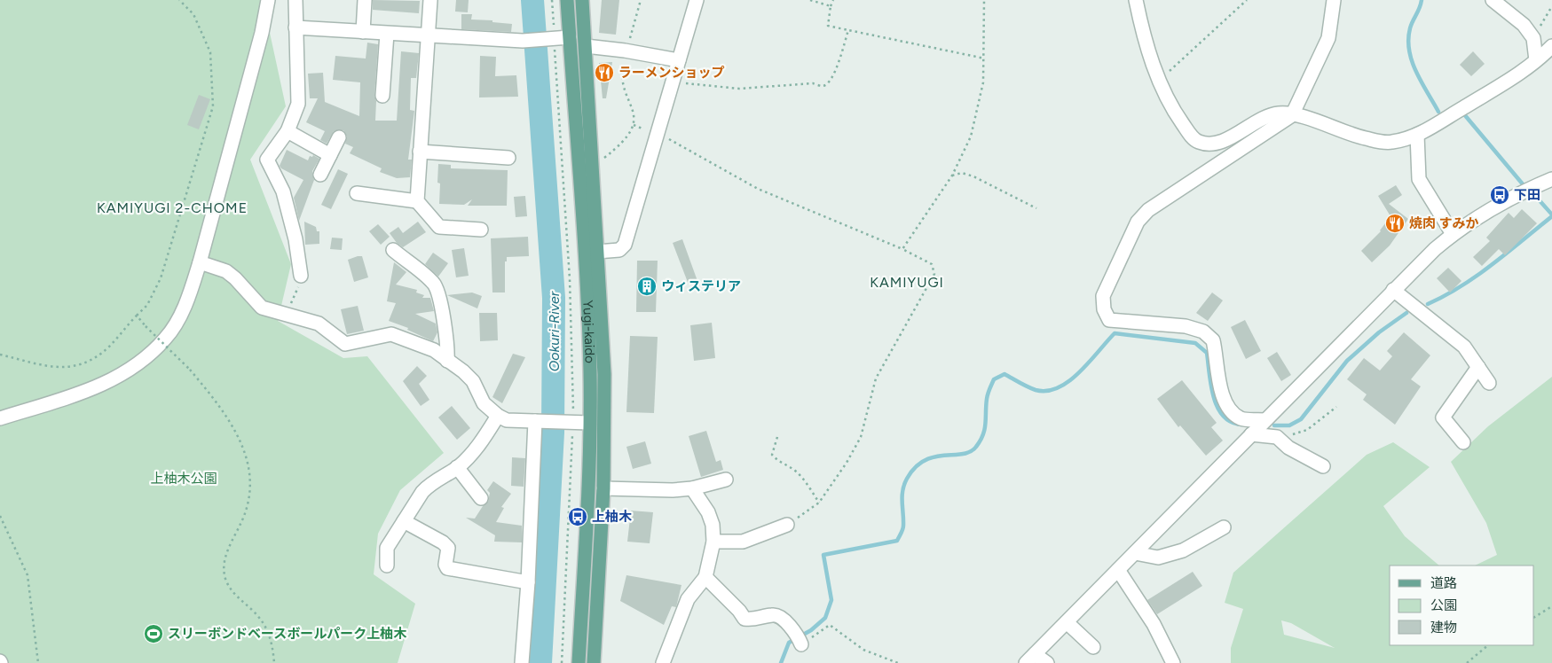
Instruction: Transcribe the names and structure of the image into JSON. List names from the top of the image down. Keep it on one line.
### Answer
{"streets":{"main road":["Yugi-kaido"]},"districts":["KAMIYUGI 2-CHOME","KAMIYUGI"],"water":["Ookuri-River"],"parks":["上柚木公園"],"places":{"restaurant":["ラーメンショップ","焼肉 すみか"],"bus stop":["下田","上柚木"],"building":["ウィステリア"],"sports":["スリーボンドベースボールパーク上柚木"]},"legend":["道路","公園","建物"]}
